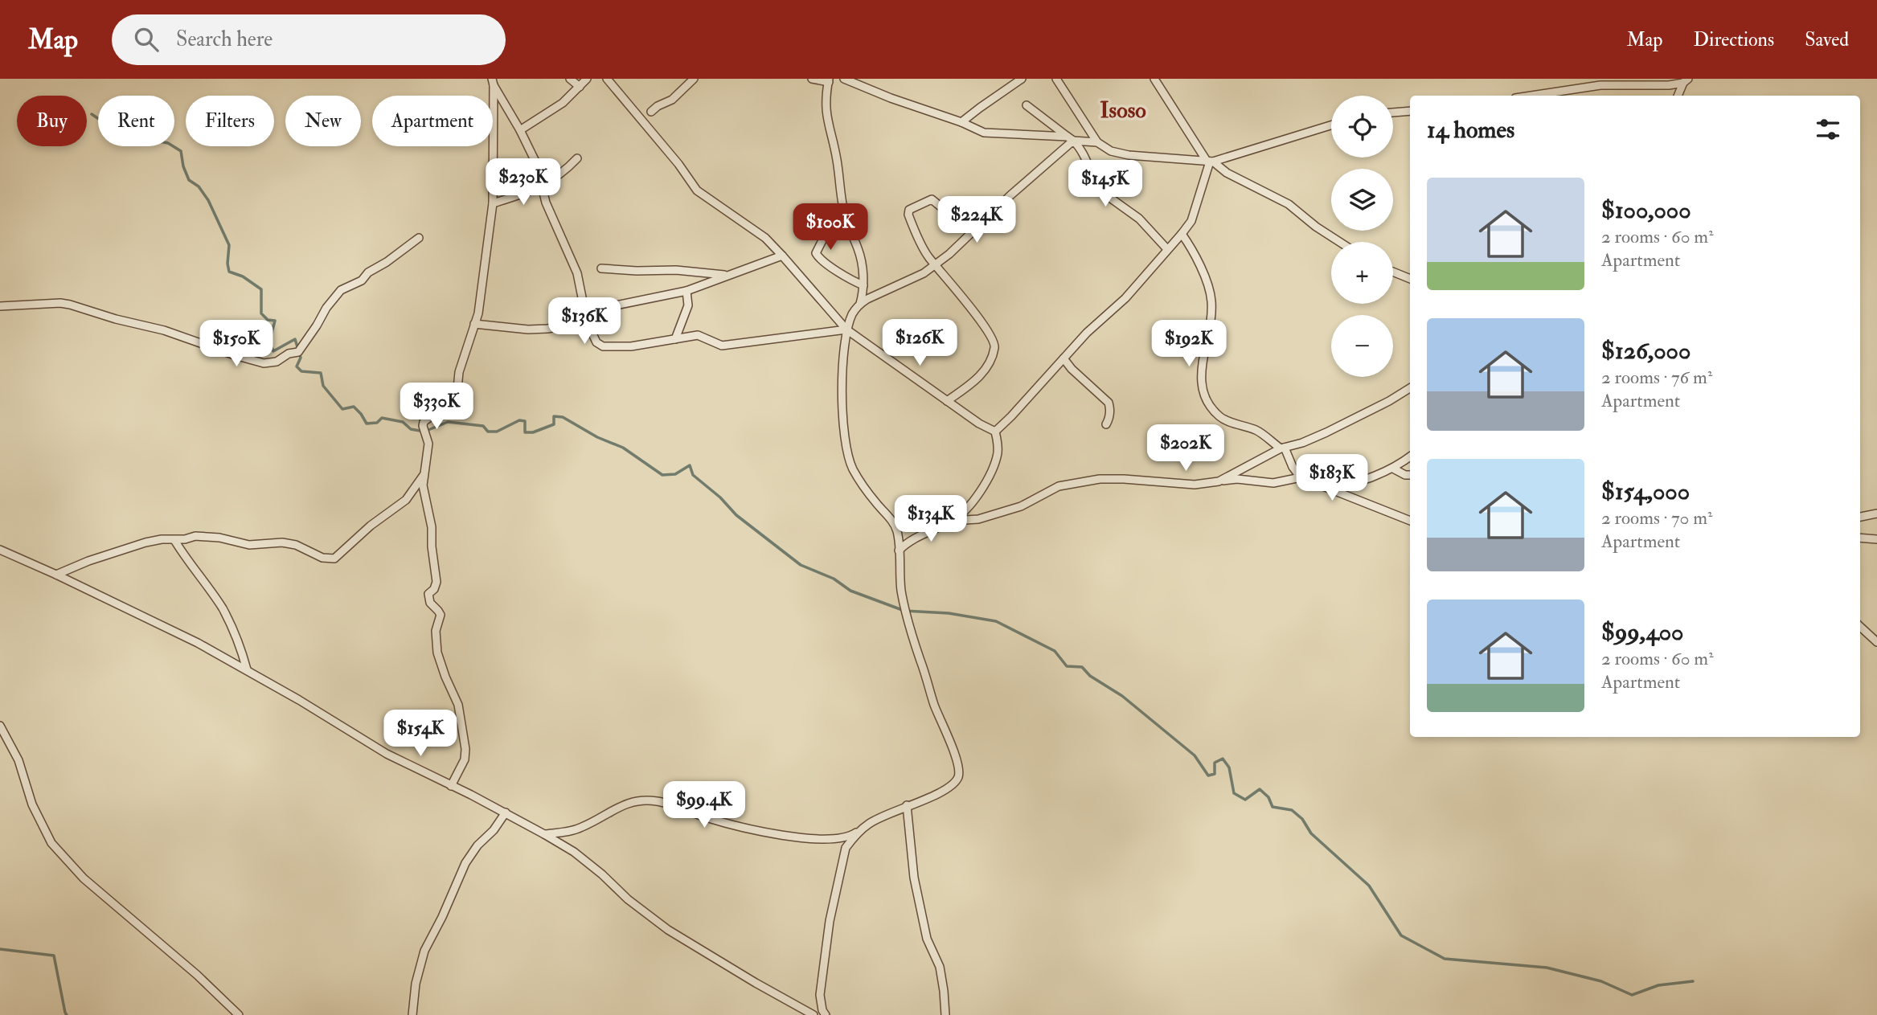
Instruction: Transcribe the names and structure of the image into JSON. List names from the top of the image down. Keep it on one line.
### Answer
{"districts":["Isoso"],"page":{"header":"Map","search":"Search here","nav":["Map","Directions","Saved"],"map_buttons":["+","−"],"chip":["Buy","Rent","Filters","New","Apartment"],"heading":"14 homes","price":["$230K","$145K","$224K","$100K","$136K","$126K","$150K","$192K","$330K","$202K","$183K","$134K","$154K","$99.4K"],"list":[{"name":"$100,000","note":"2 rooms · 60 m² · Apartment"},{"name":"$126,000","note":"2 rooms · 76 m² · Apartment"},{"name":"$154,000","note":"2 rooms · 70 m² · Apartment"},{"name":"$99,400","note":"2 rooms · 60 m² · Apartment"}]}}
